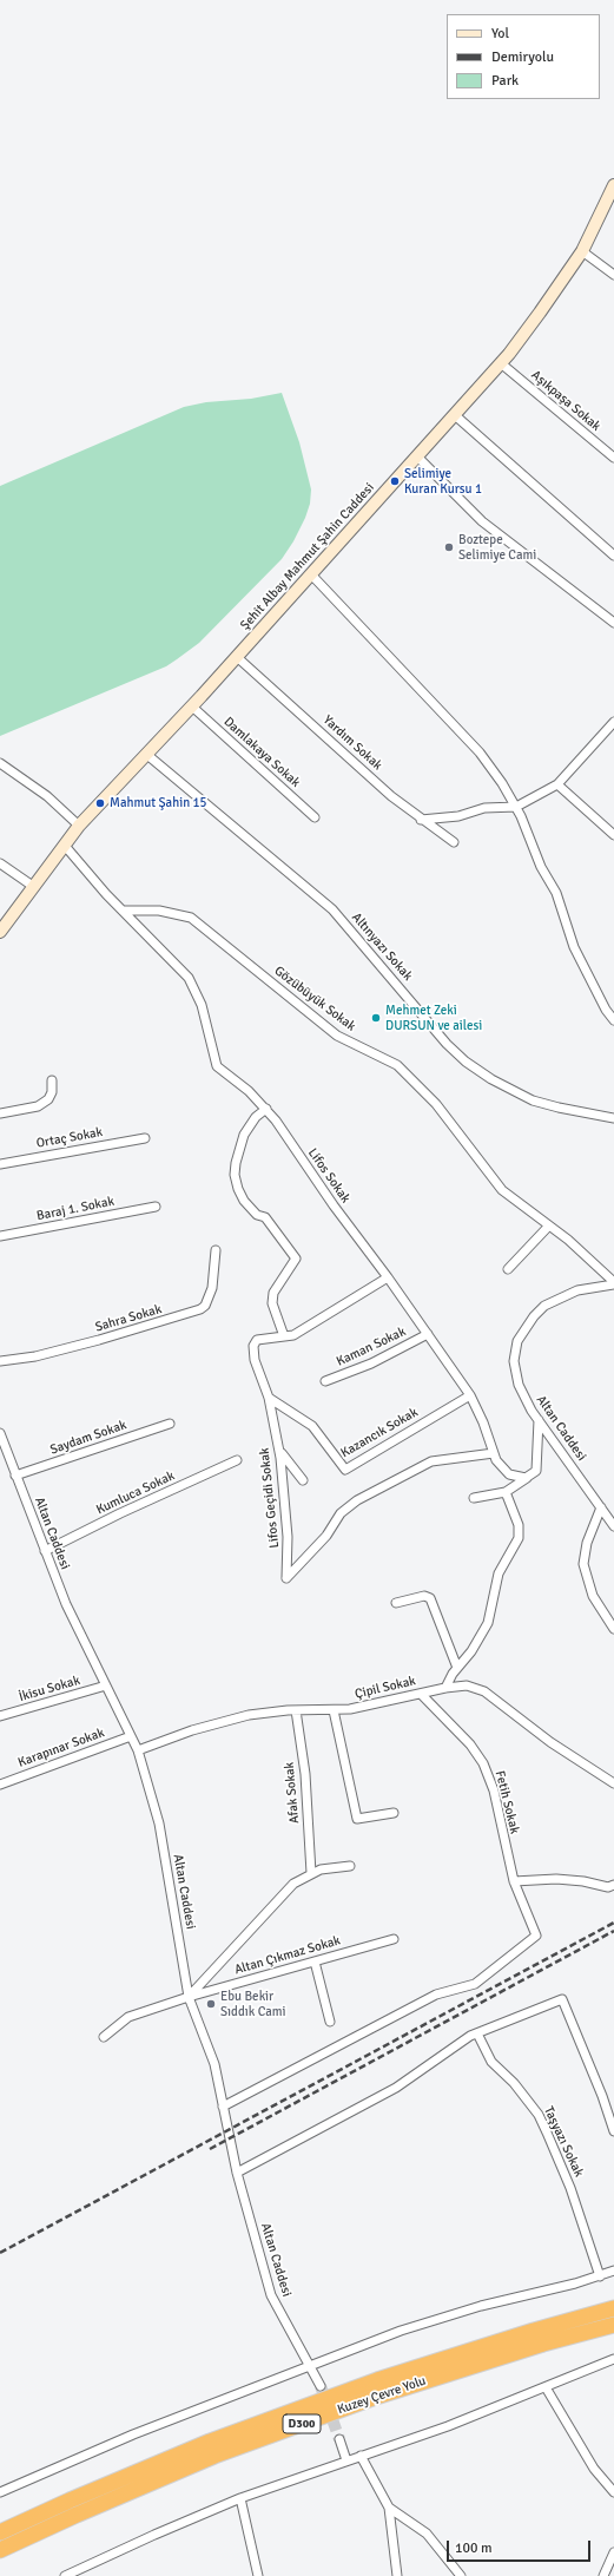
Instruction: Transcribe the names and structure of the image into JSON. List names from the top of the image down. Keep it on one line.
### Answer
{"streets":{"highway":["Kuzey Çevre Yolu","D300"],"street":["Aşıkpaşa Sokak","Şehit Albay Mahmut Şahin Caddesi","Yardım Sokak","Damlakaya Sokak","Altınyazı Sokak","Gözübüyük Sokak","Ortaç Sokak","Lifos Sokak","Baraj 1. Sokak","Sahra Sokak","Kaman Sokak","Altan Caddesi","Kazancık Sokak","Saydam Sokak","Kumluca Sokak","Lifos Geçidi Sokak","Çipil Sokak","İkisu Sokak","Karapınar Sokak","Afak Sokak","Fetih Sokak","Altan Çıkmaz Sokak","Taşyazı Sokak"]},"crossings":[["Aşıkpaşa Sokak","Şehit Albay Mahmut Şahin Caddesi"],["Şehit Albay Mahmut Şahin Caddesi","Yardım Sokak"],["Şehit Albay Mahmut Şahin Caddesi","Damlakaya Sokak"],["Şehit Albay Mahmut Şahin Caddesi","Altınyazı Sokak"],["Şehit Albay Mahmut Şahin Caddesi","Lifos Sokak"],["Gözübüyük Sokak","Lifos Sokak"],["Gözübüyük Sokak","Altan Caddesi"],["Lifos Sokak","Kaman Sokak"],["Lifos Sokak","Kazancık Sokak"],["Lifos Sokak","Lifos Geçidi Sokak"],["Altan Caddesi","Saydam Sokak"],["Altan Caddesi","Kumluca Sokak"],["Altan Caddesi","Çipil Sokak"],["Altan Caddesi","İkisu Sokak"],["Altan Caddesi","Karapınar Sokak"],["Altan Caddesi","Fetih Sokak"],["Altan Caddesi","Altan Çıkmaz Sokak"],["Kazancık Sokak","Lifos Geçidi Sokak"],["Çipil Sokak","Afak Sokak"],["Çipil Sokak","Fetih Sokak"]],"places":["Selimiye Kuran Kursu 1","Boztepe Selimiye Cami","Mahmut Şahin 15","Mehmet Zeki DURSUN ve ailesi","Ebu Bekir Sıddık Cami"],"legend":["Yol","Demiryolu","Park"],"scale_bar":"100 m"}
